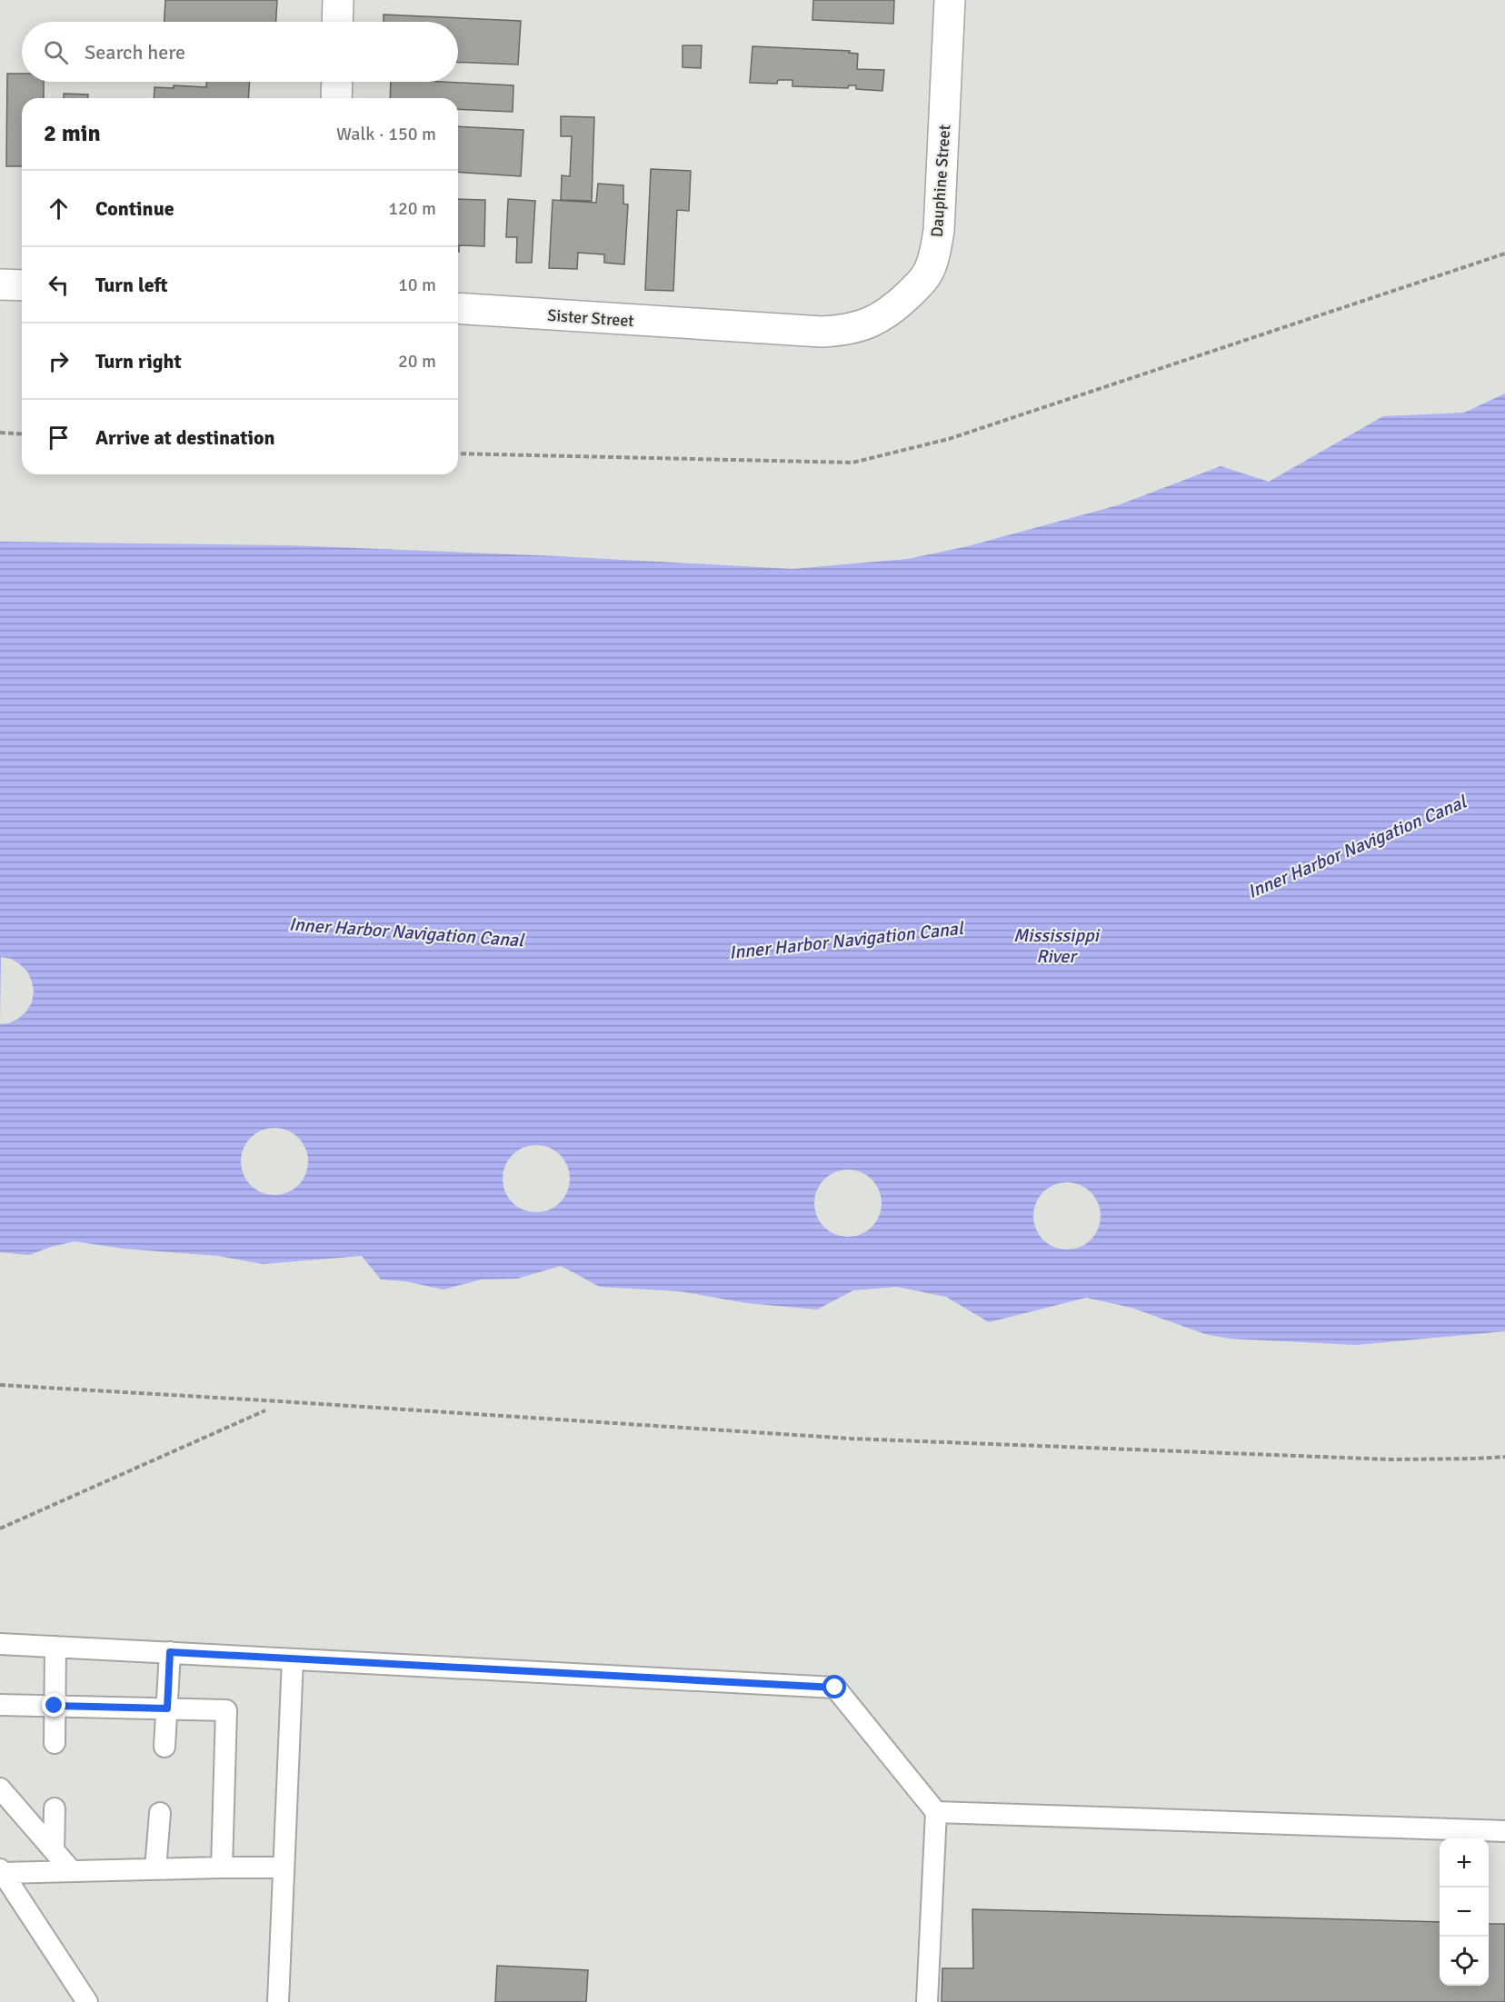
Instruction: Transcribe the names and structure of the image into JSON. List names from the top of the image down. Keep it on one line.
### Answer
{"streets":{"street":["Dauphine Street","Sister Street"]},"crossings":[["Dauphine Street","Sister Street"]],"water":["Inner Harbor Navigation Canal","Mississippi River"],"page":{"search":"Search here","heading":["2 min","Walk · 150 m"],"list":[["Continue","120 m"],["Turn left","10 m"],["Turn right","20 m"],"Arrive at destination"],"map_buttons":["+","−"]}}
